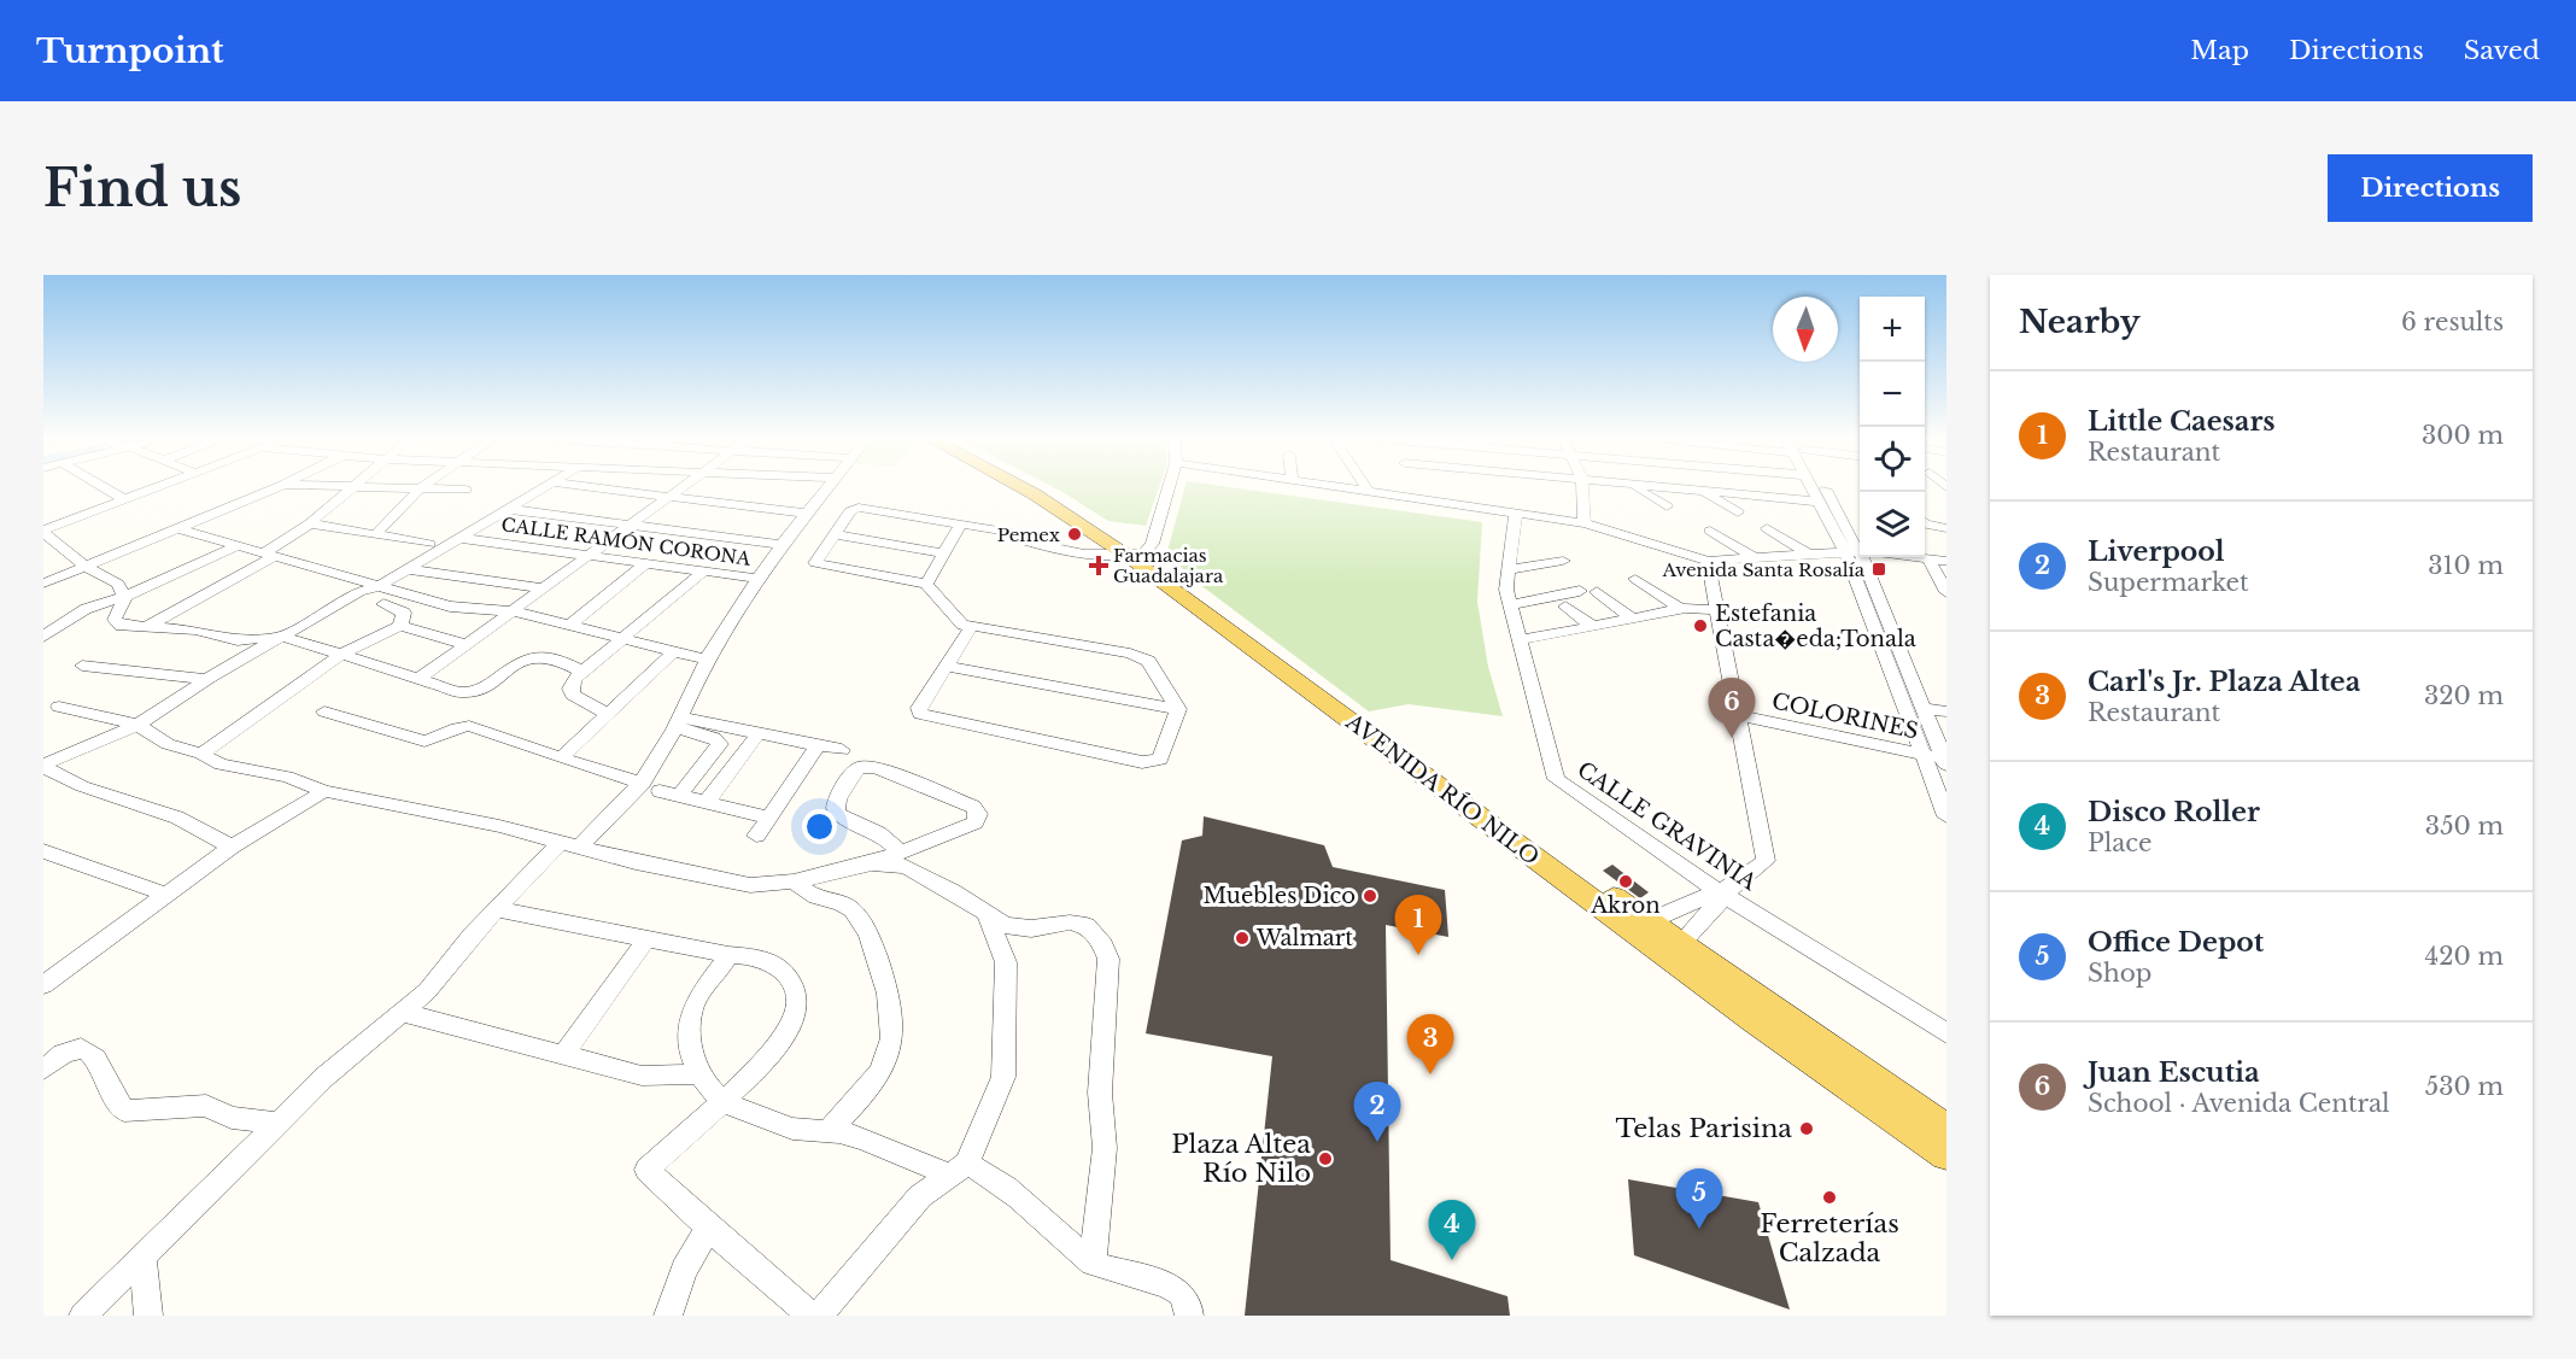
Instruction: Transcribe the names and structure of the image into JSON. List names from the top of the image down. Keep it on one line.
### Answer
{"streets":{"main road":["AVENIDA RÍO NILO"],"street":["CALLE RAMÓN CORONA","COLORINES","CALLE GRAVINIA"]},"places":{"other":["Pemex","Estefania Casta�eda;Tonala","Akron","Muebles Dico","Walmart","Telas Parisina","Plaza Altea Río Nilo","Ferreterías Calzada"],"health":["Farmacias Guadalajara"],"transit":["Avenida Santa Rosalía"]},"north":"bottom","page":{"header":"Turnpoint","nav":["Map","Directions","Saved"],"buttons":"Directions","title":"Find us","heading":["Nearby","6 results"],"map_buttons":["+","−"],"list":[{"mark":"1","name":"Little Caesars","note":"Restaurant","value":"300 m"},{"mark":"2","name":"Liverpool","note":"Supermarket","value":"310 m"},{"mark":"3","name":"Carl's Jr. Plaza Altea","note":"Restaurant","value":"320 m"},{"mark":"4","name":"Disco Roller","note":"Place","value":"350 m"},{"mark":"5","name":"Office Depot","note":"Shop","value":"420 m"},{"mark":"6","name":"Juan Escutia","note":"School · Avenida Central","value":"530 m"}],"pins":["6","1","3","2","5","4"]}}
